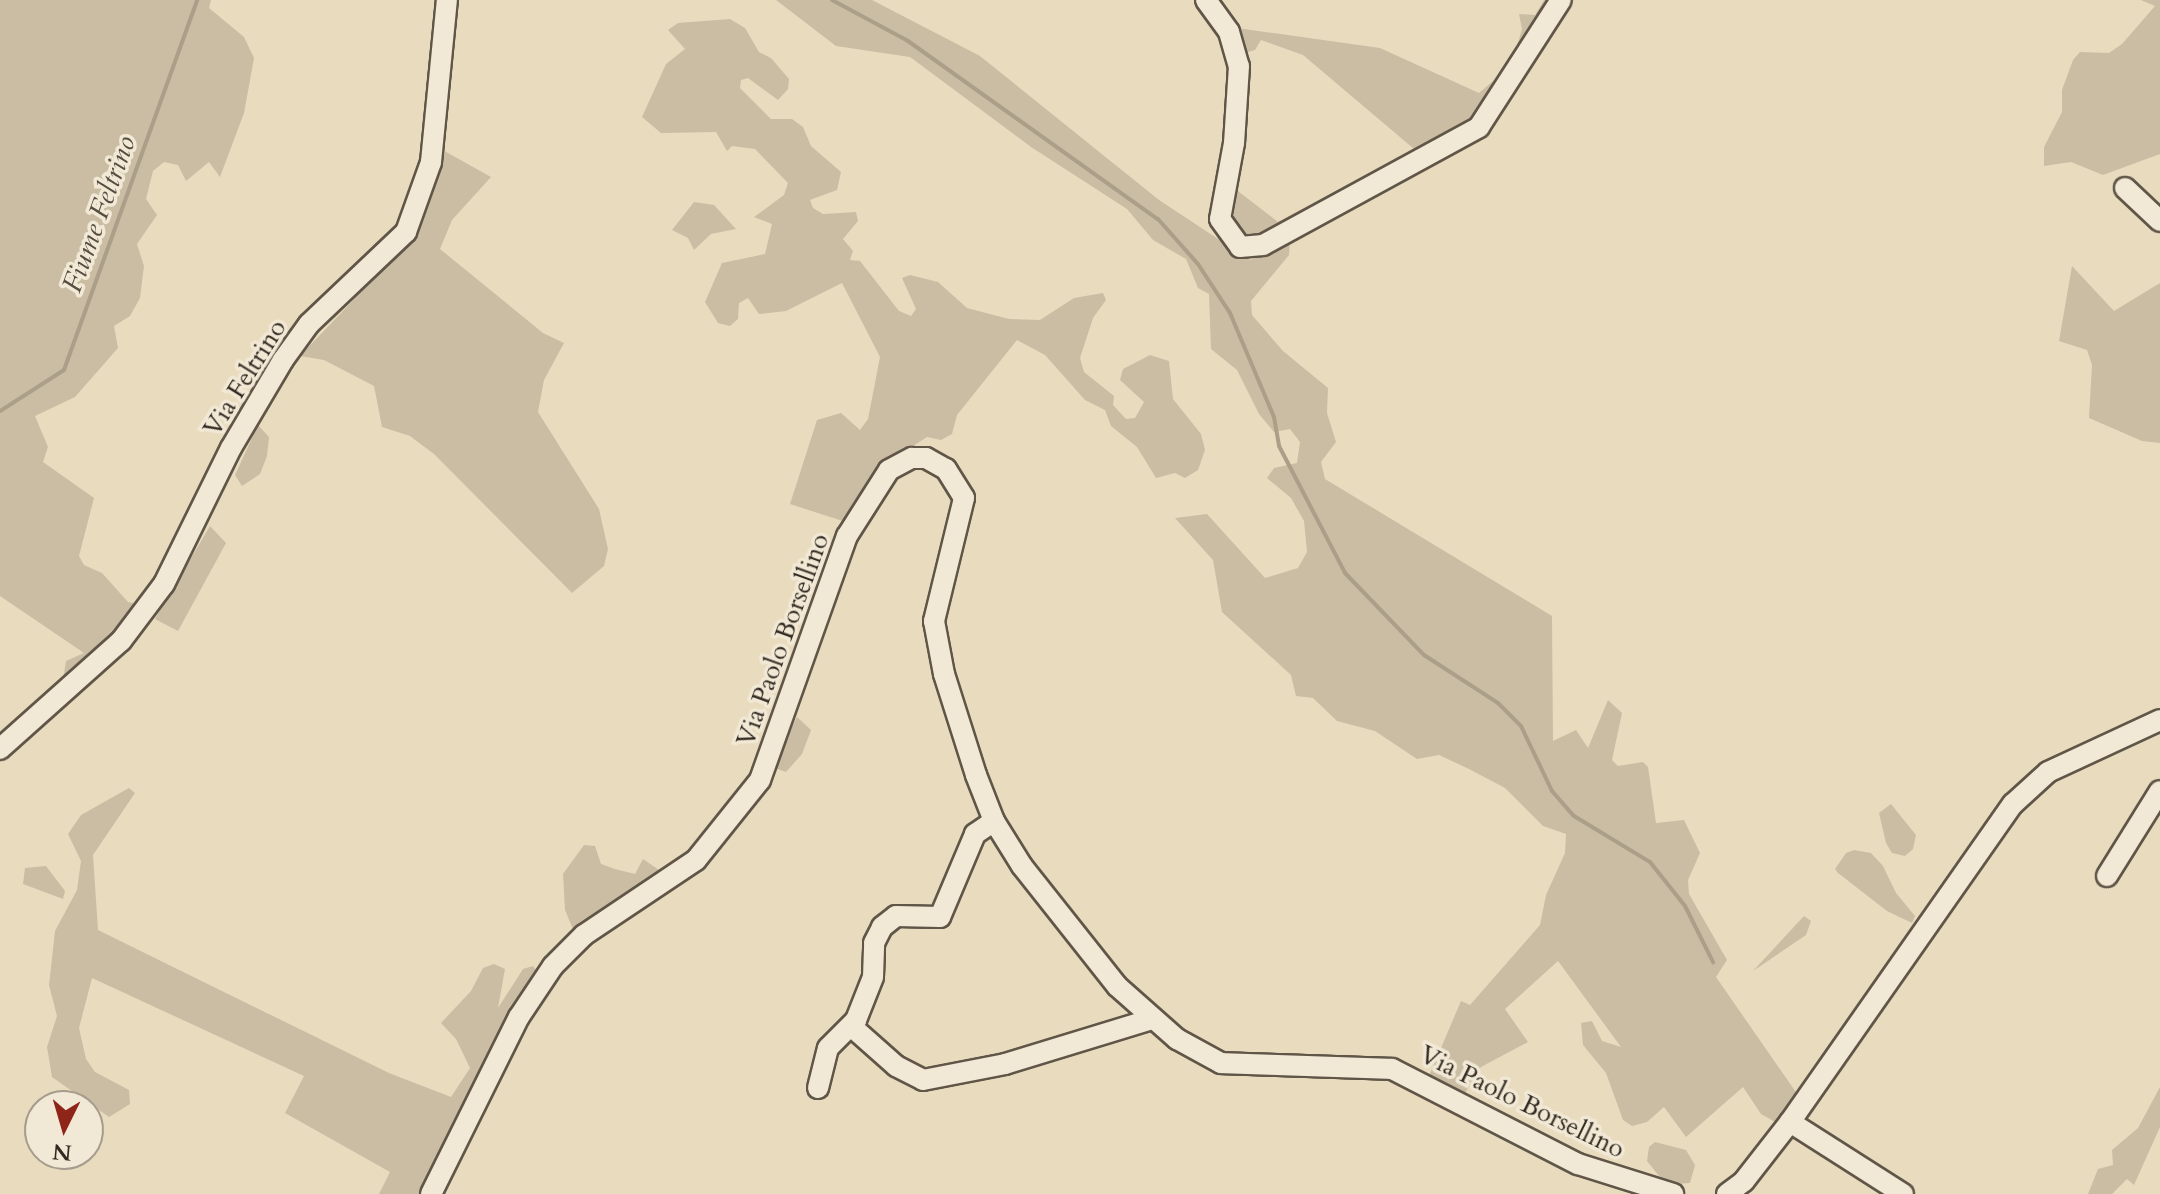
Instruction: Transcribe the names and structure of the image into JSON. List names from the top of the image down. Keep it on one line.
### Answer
{"streets":{"street":["Via Feltrino","Via Paolo Borsellino"]},"water":["Fiume Feltrino"],"north":"bottom"}
